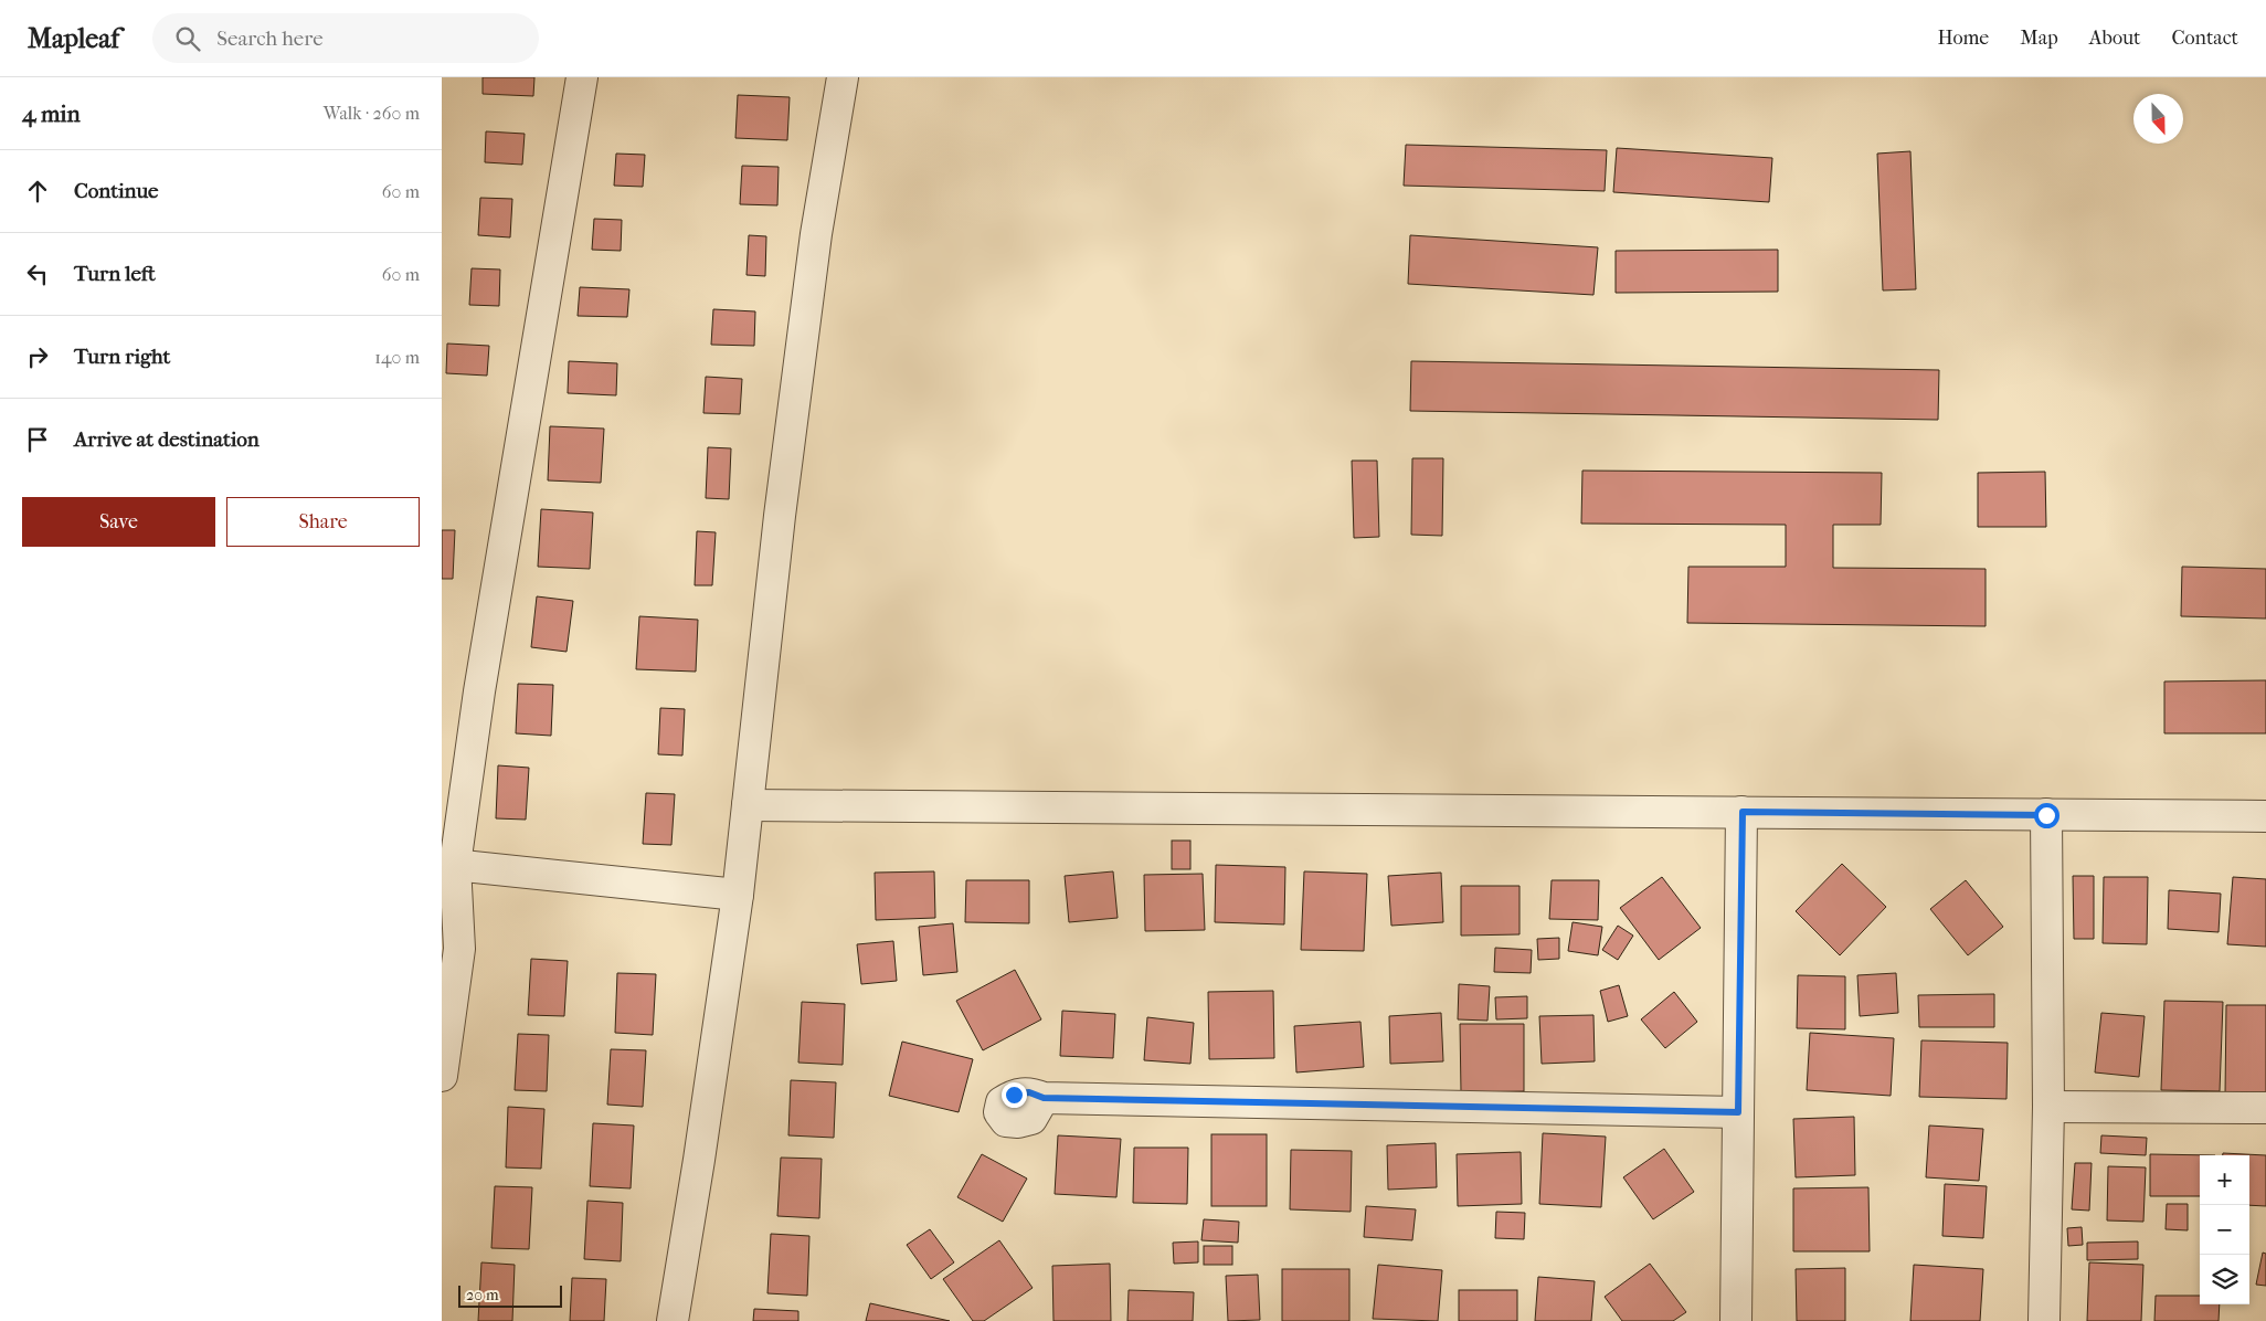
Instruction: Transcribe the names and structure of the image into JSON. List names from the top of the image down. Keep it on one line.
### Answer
{"scale_bar":"20 m","north":"bottom","page":{"header":"Mapleaf","search":"Search here","nav":["Home","Map","About","Contact"],"heading":["4 min","Walk · 260 m"],"list":[["Continue","60 m"],["Turn left","60 m"],["Turn right","140 m"],"Arrive at destination"],"buttons":["Save","Share"],"map_buttons":["+","−"],"scale":"20 m"}}
